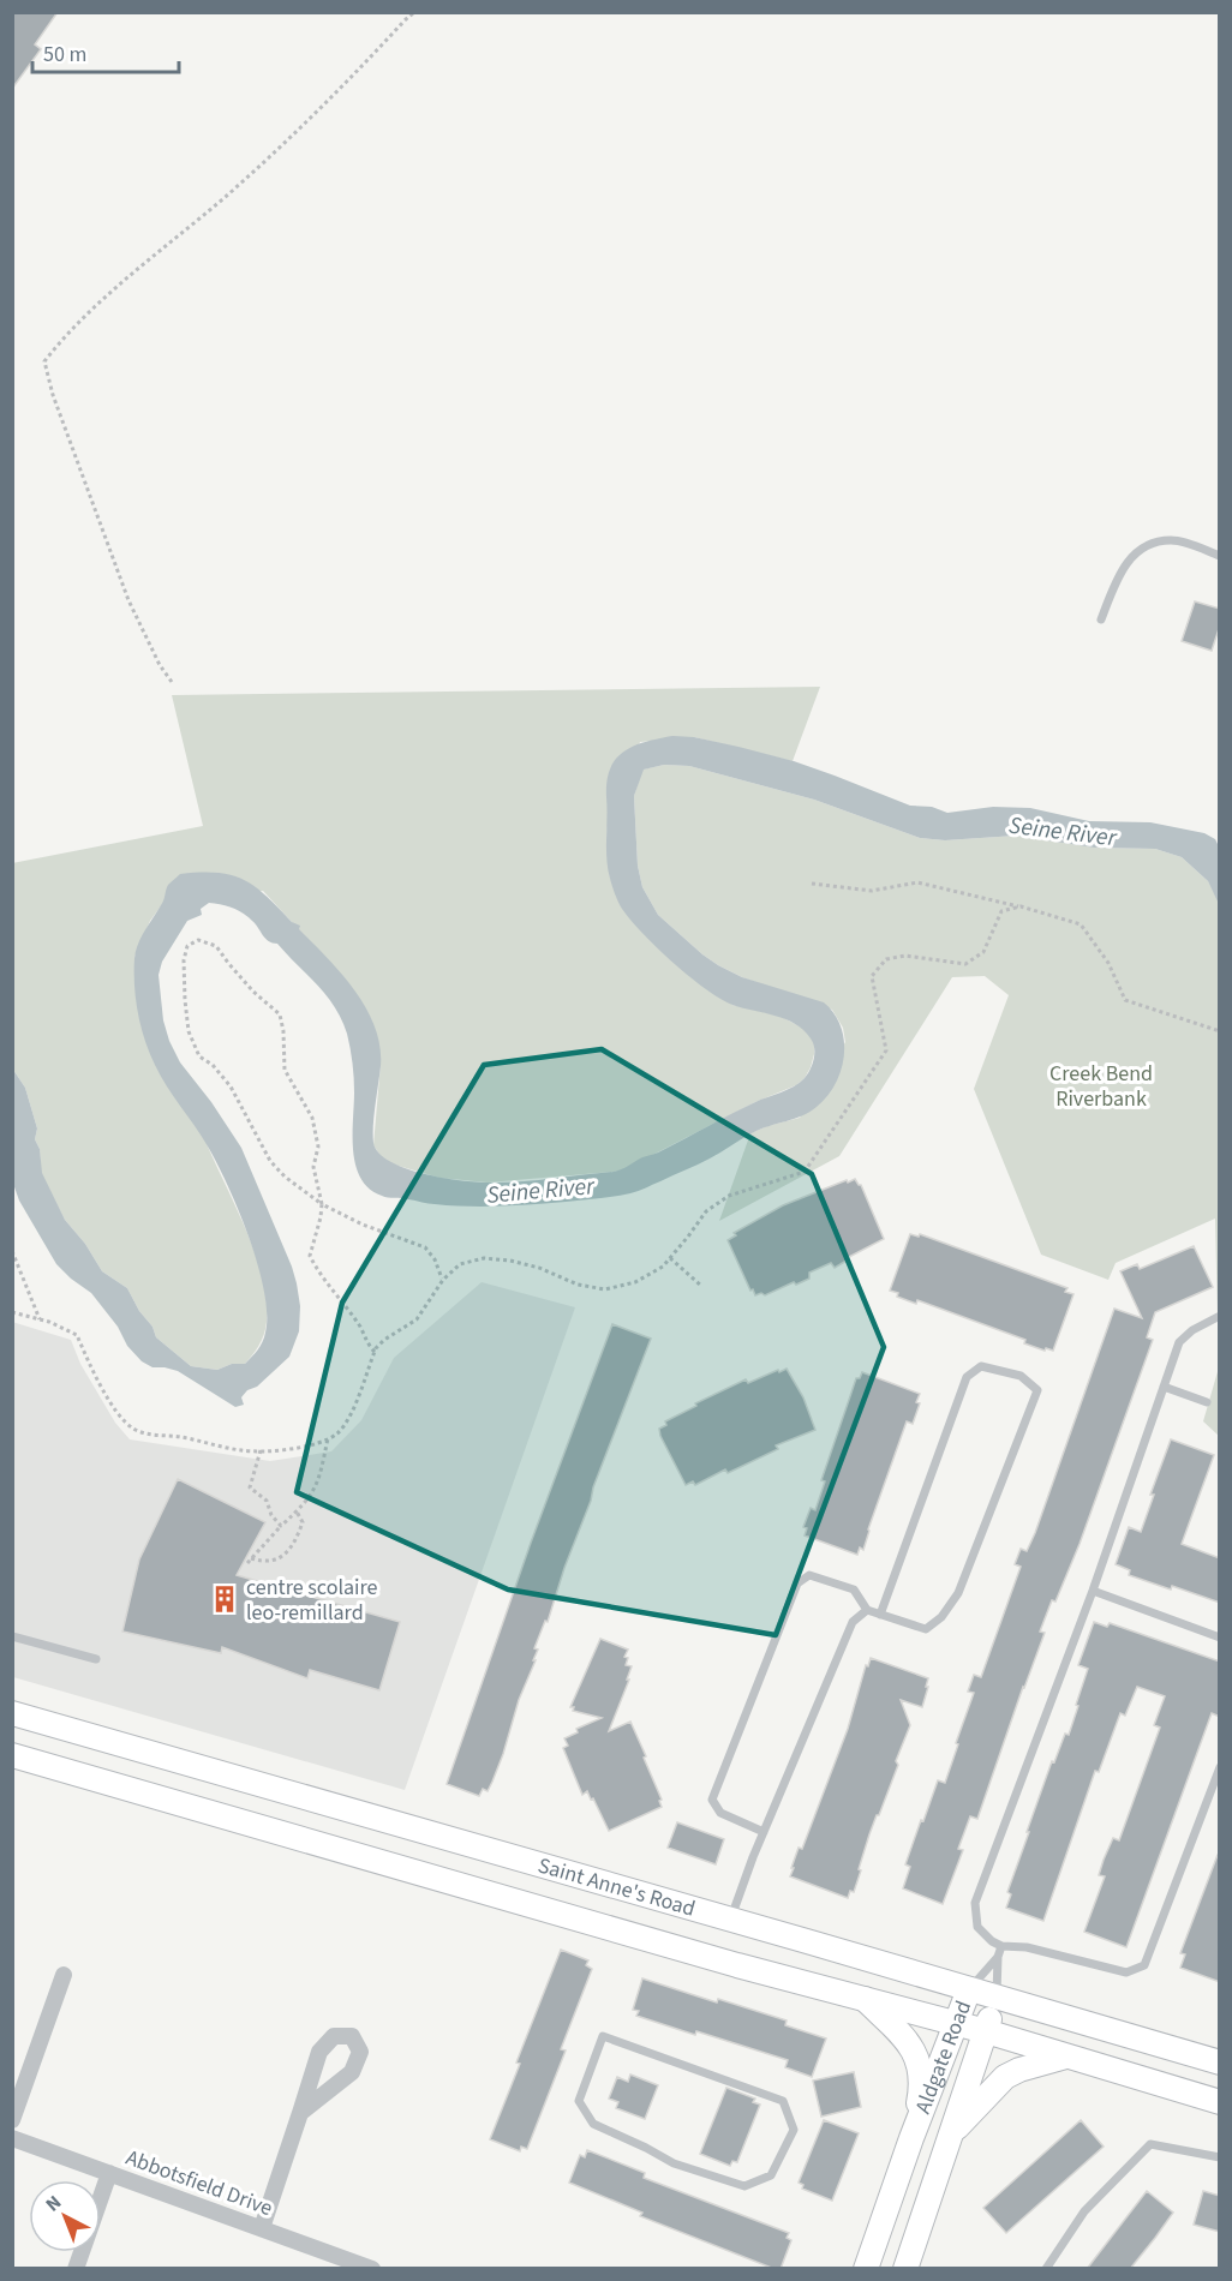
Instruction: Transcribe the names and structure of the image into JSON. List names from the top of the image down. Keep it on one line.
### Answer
{"streets":{"main road":["Saint Anne's Road","Aldgate Road"],"street":["Abbotsfield Drive"]},"crossings":[["Saint Anne's Road","Aldgate Road"]],"water":["Seine River"],"parks":["Creek Bend Riverbank"],"places":{"building":["centre scolaire leo-remillard"]},"scale_bar":"50 m","north":"top left"}
